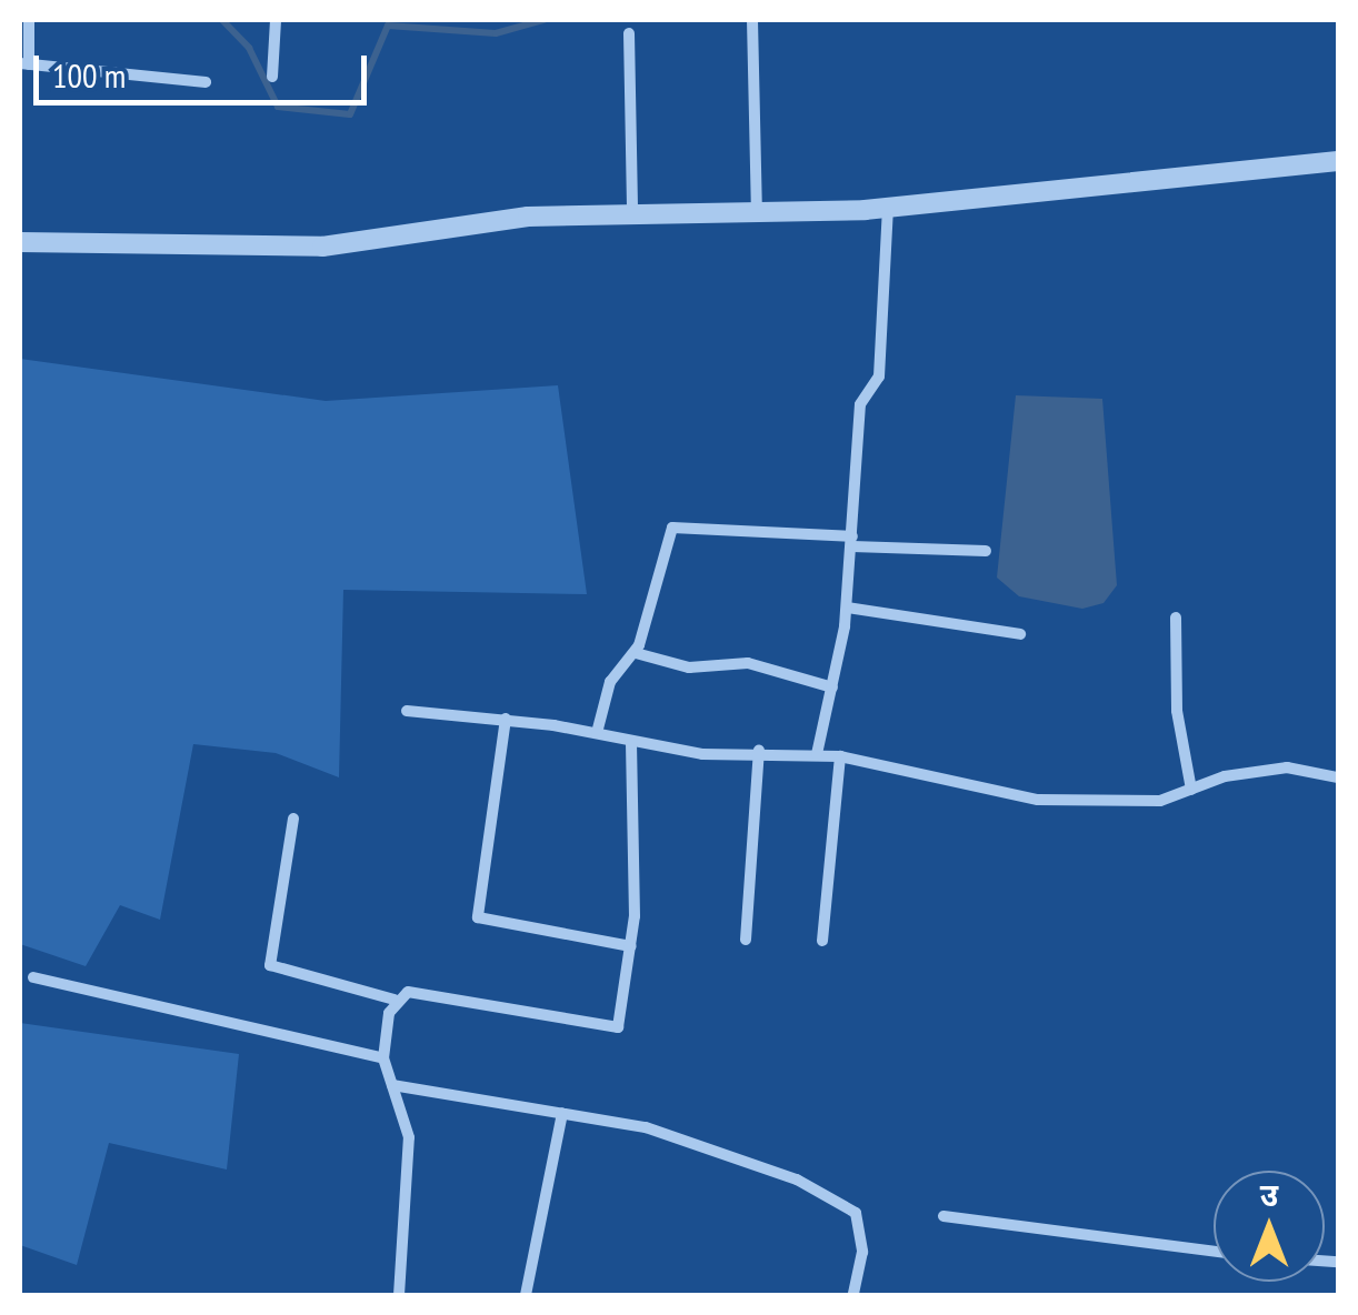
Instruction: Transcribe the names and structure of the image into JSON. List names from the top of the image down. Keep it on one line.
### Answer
{"scale_bar":"100 m","north":"top"}
